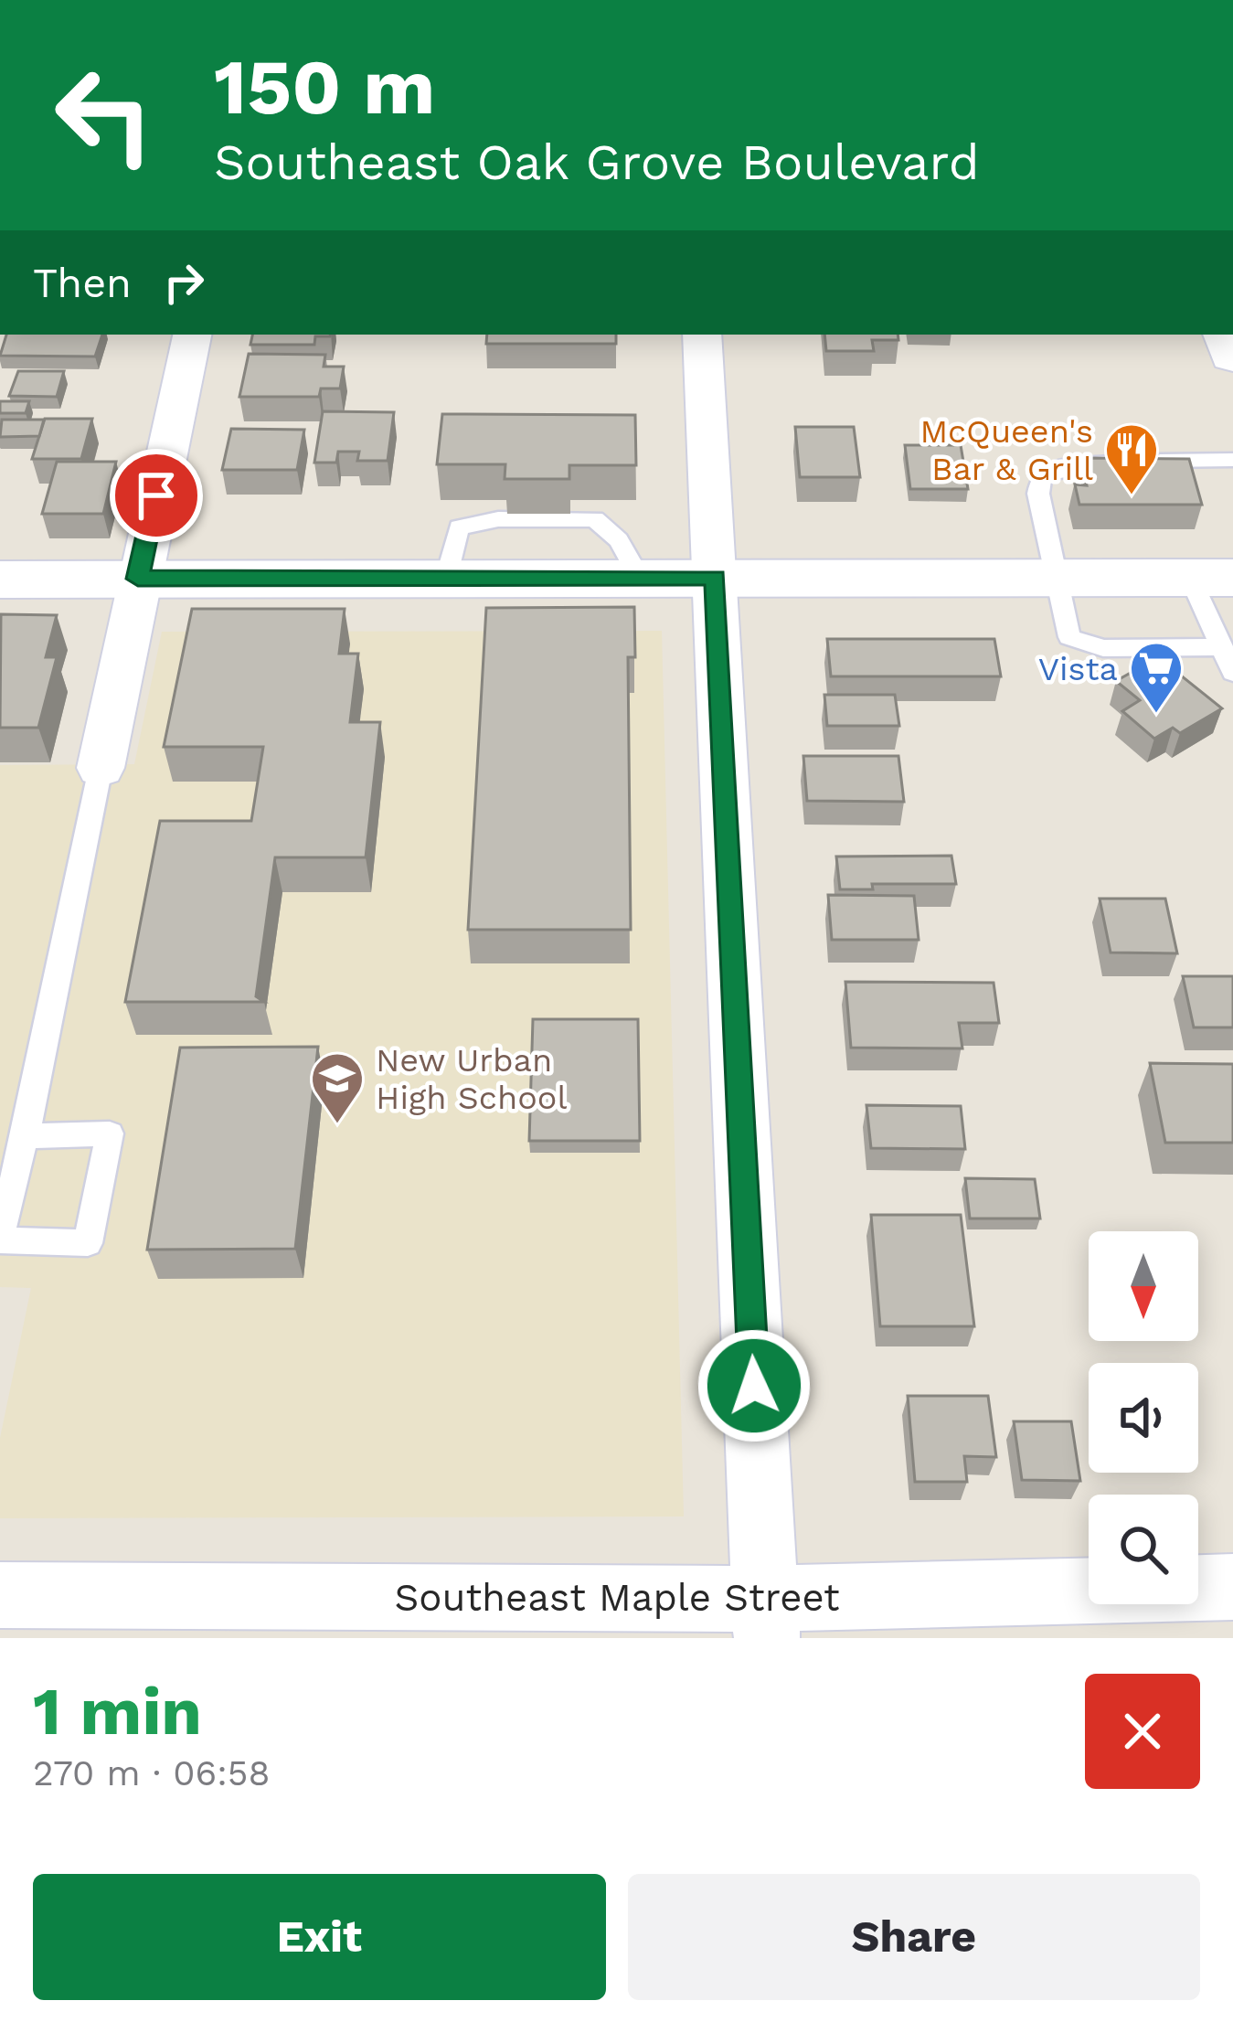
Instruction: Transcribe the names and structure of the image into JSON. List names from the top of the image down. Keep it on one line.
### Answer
{"streets":{"street":["Southeast Maple Street"]},"places":{"restaurant":["McQueen's Bar & Grill"],"supermarket":["Vista"],"school or university":["New Urban High School"]},"north":"bottom","page":{"turn":["150 m","Southeast Oak Grove Boulevard"],"then":"Then","heading":["1 min","270 m · 06:58"],"buttons":["Exit","Share"]}}
